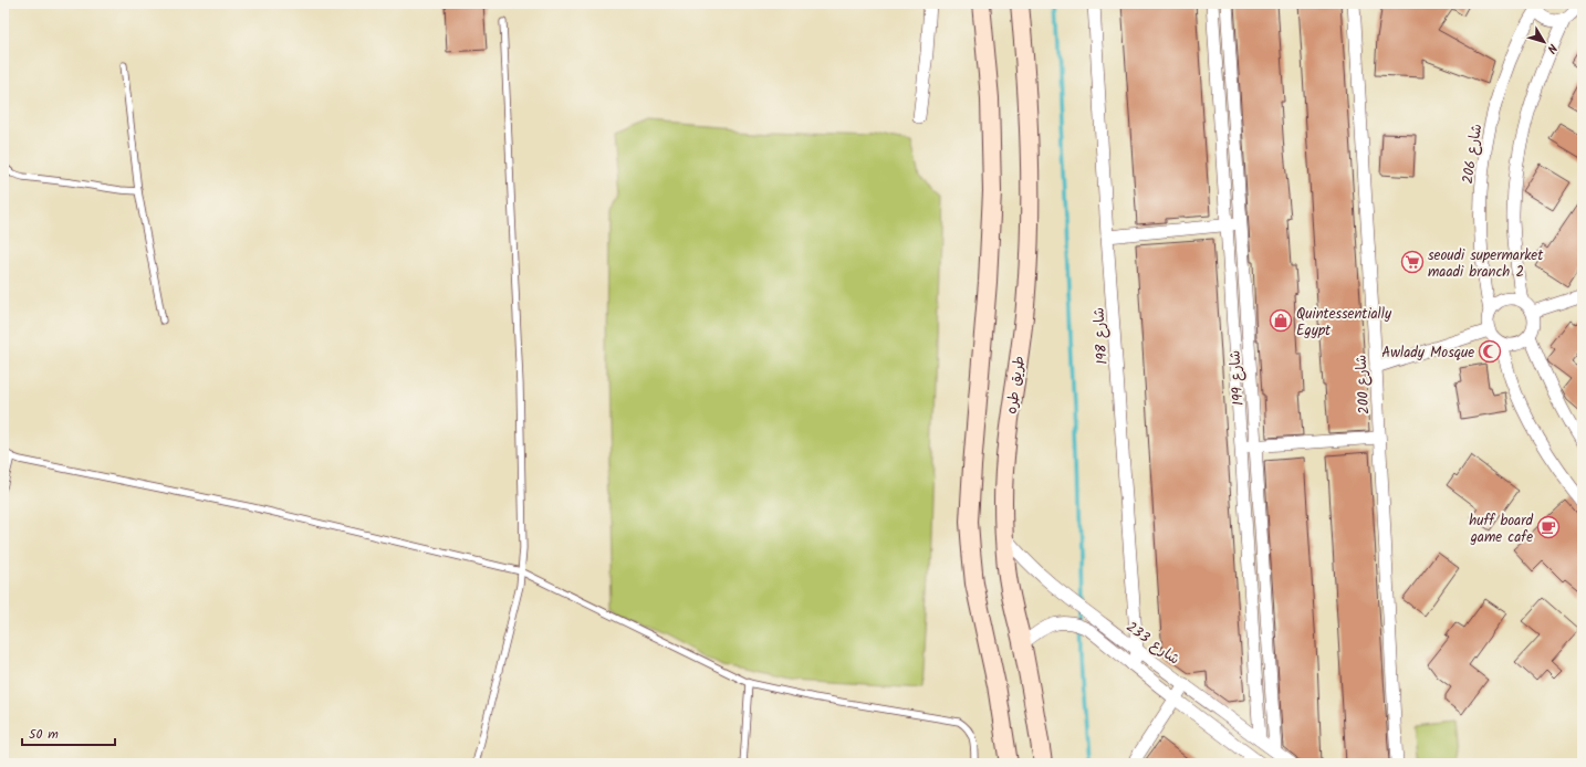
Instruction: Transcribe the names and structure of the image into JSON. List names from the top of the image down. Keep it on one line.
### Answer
{"streets":{"main road":["طريق طره"],"street":["شارع 206","شارع 198","شارع 199","شارع 200","شارع 233"]},"crossings":[["شارع 198","شارع 233"],["شارع 199","شارع 233"],["طريق طره","شارع 233"]],"places":{"supermarket":["seoudi supermarket maadi branch 2"],"shop":["Quintessentially Egypt"],"mosque":["Awlady Mosque"],"cafe":["huff board game cafe"]},"scale_bar":"50 m","north":"bottom right"}
